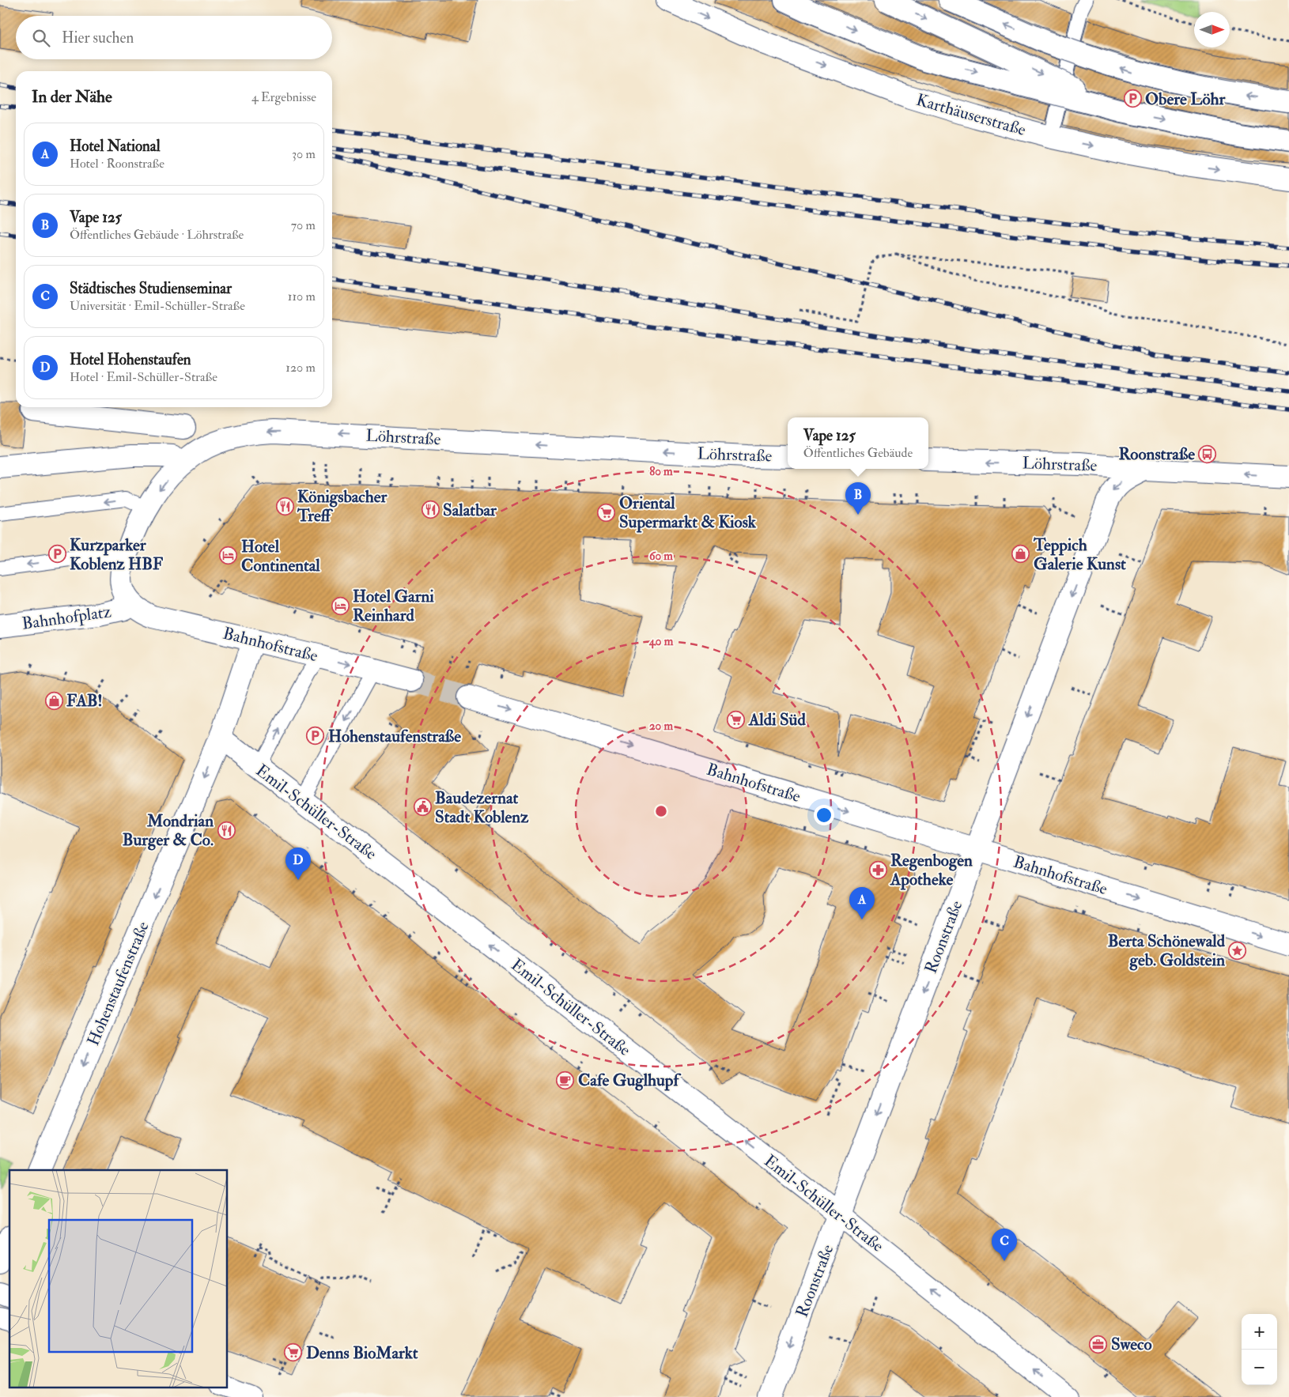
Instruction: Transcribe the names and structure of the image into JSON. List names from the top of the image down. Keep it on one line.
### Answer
{"streets":{"main road":["Karthäuserstraße","Löhrstraße","Bahnhofplatz","Bahnhofstraße","Emil-Schüller-Straße","Roonstraße","Hohenstaufenstraße"]},"crossings":[["Löhrstraße","Bahnhofplatz"],["Löhrstraße","Bahnhofstraße"],["Löhrstraße","Roonstraße"],["Bahnhofplatz","Bahnhofstraße"],["Bahnhofstraße","Roonstraße"],["Bahnhofstraße","Hohenstaufenstraße"],["Emil-Schüller-Straße","Roonstraße"],["Emil-Schüller-Straße","Hohenstaufenstraße"]],"one_way":["Löhrstraße","Bahnhofstraße","Emil-Schüller-Straße","Roonstraße","Hohenstaufenstraße"],"places":{"parking":["Obere Löhr","Kurzparker Koblenz HBF","Hohenstaufenstraße"],"bus stop":["Roonstraße"],"restaurant":["Königsbacher Treff","Salatbar","Mondrian Burger & Co."],"supermarket":["Oriental Supermarkt & Kiosk","Aldi Süd","Denns BioMarkt"],"shop":["Teppich Galerie Kunst","FAB!"],"hotel":["Hotel Continental","Hotel Garni Reinhard"],"public building":["Baudezernat Stadt Koblenz"],"pharmacy":["Regenbogen Apotheke"],"place":["Berta Schönewald geb. Goldstein"],"cafe":["Cafe Guglhupf"],"office":["Sweco"]},"north":"right","page":{"search":"Hier suchen","heading":["In der Nähe","4 Ergebnisse"],"list":[{"mark":"A","name":"Hotel National","note":"Hotel · Roonstraße","value":"30 m"},{"mark":"B","name":"Vape 125","note":"Öffentliches Gebäude · Löhrstraße","value":"70 m"},{"mark":"C","name":"Städtisches Studienseminar","note":"Universität · Emil-Schüller-Straße","value":"110 m"},{"mark":"D","name":"Hotel Hohenstaufen","note":"Hotel · Emil-Schüller-Straße","value":"120 m"}],"popup":["Vape 125","Öffentliches Gebäude"],"pins":["B","D","A","C"],"map_buttons":["+","−"]},"rings":["80 m","60 m","40 m","20 m"]}
